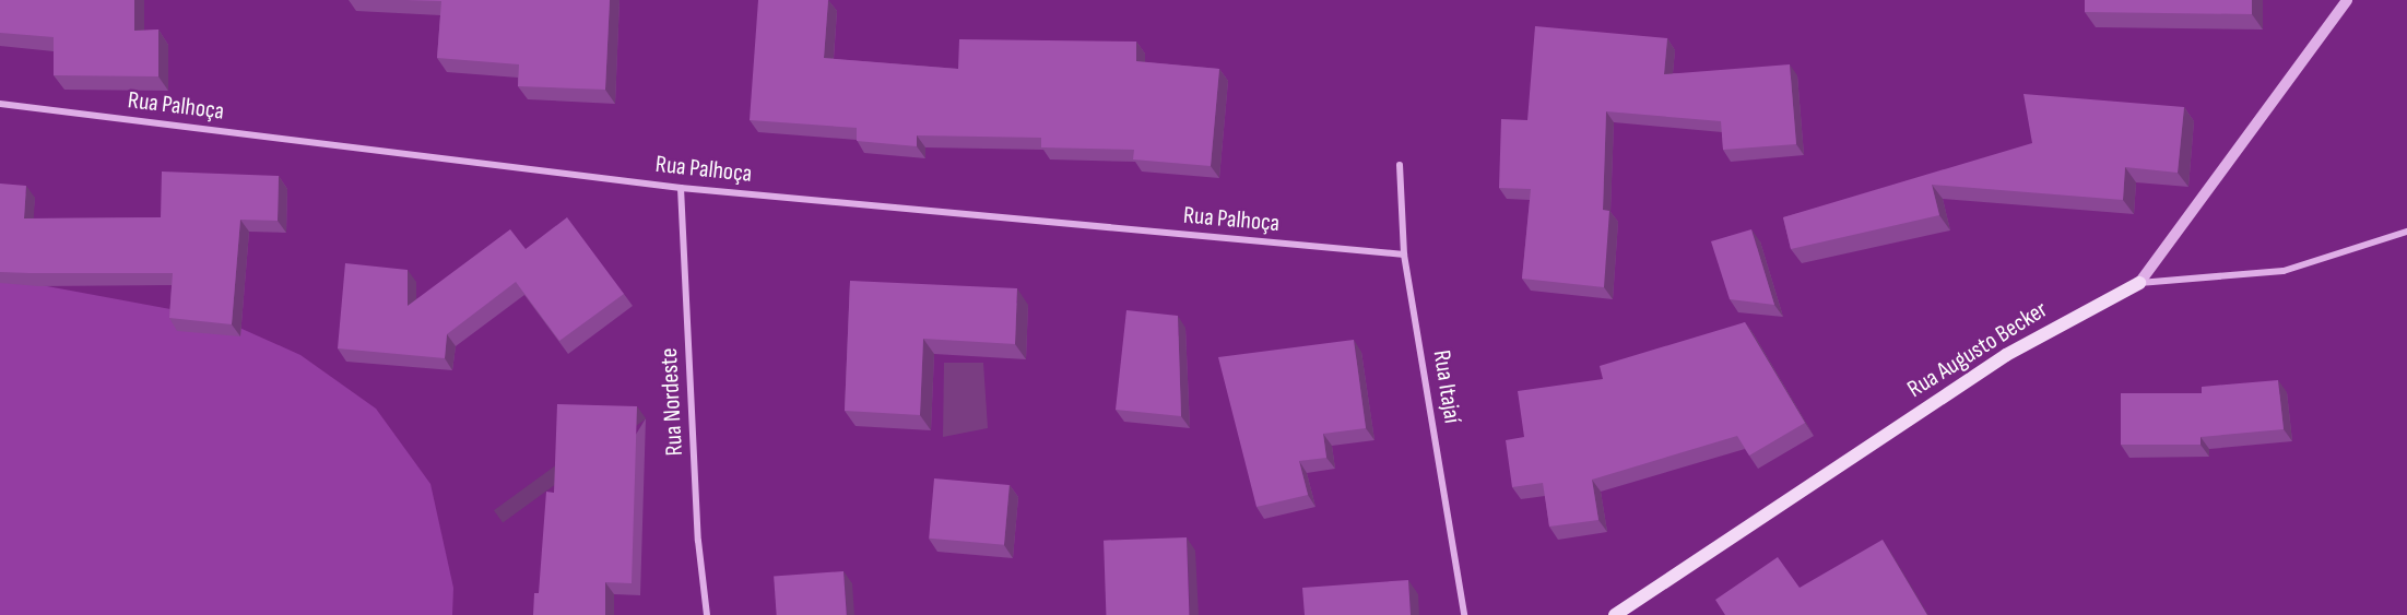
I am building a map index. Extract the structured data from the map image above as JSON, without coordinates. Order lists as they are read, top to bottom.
{
  "streets": {
    "main road": ["Rua Augusto Becker"],
    "street": ["Rua Palhoça", "Rua Itajaí", "Rua Nordeste"]
  },
  "crossings": [
    ["Rua Palhoça", "Rua Itajaí"],
    ["Rua Palhoça", "Rua Nordeste"]
  ]
}
